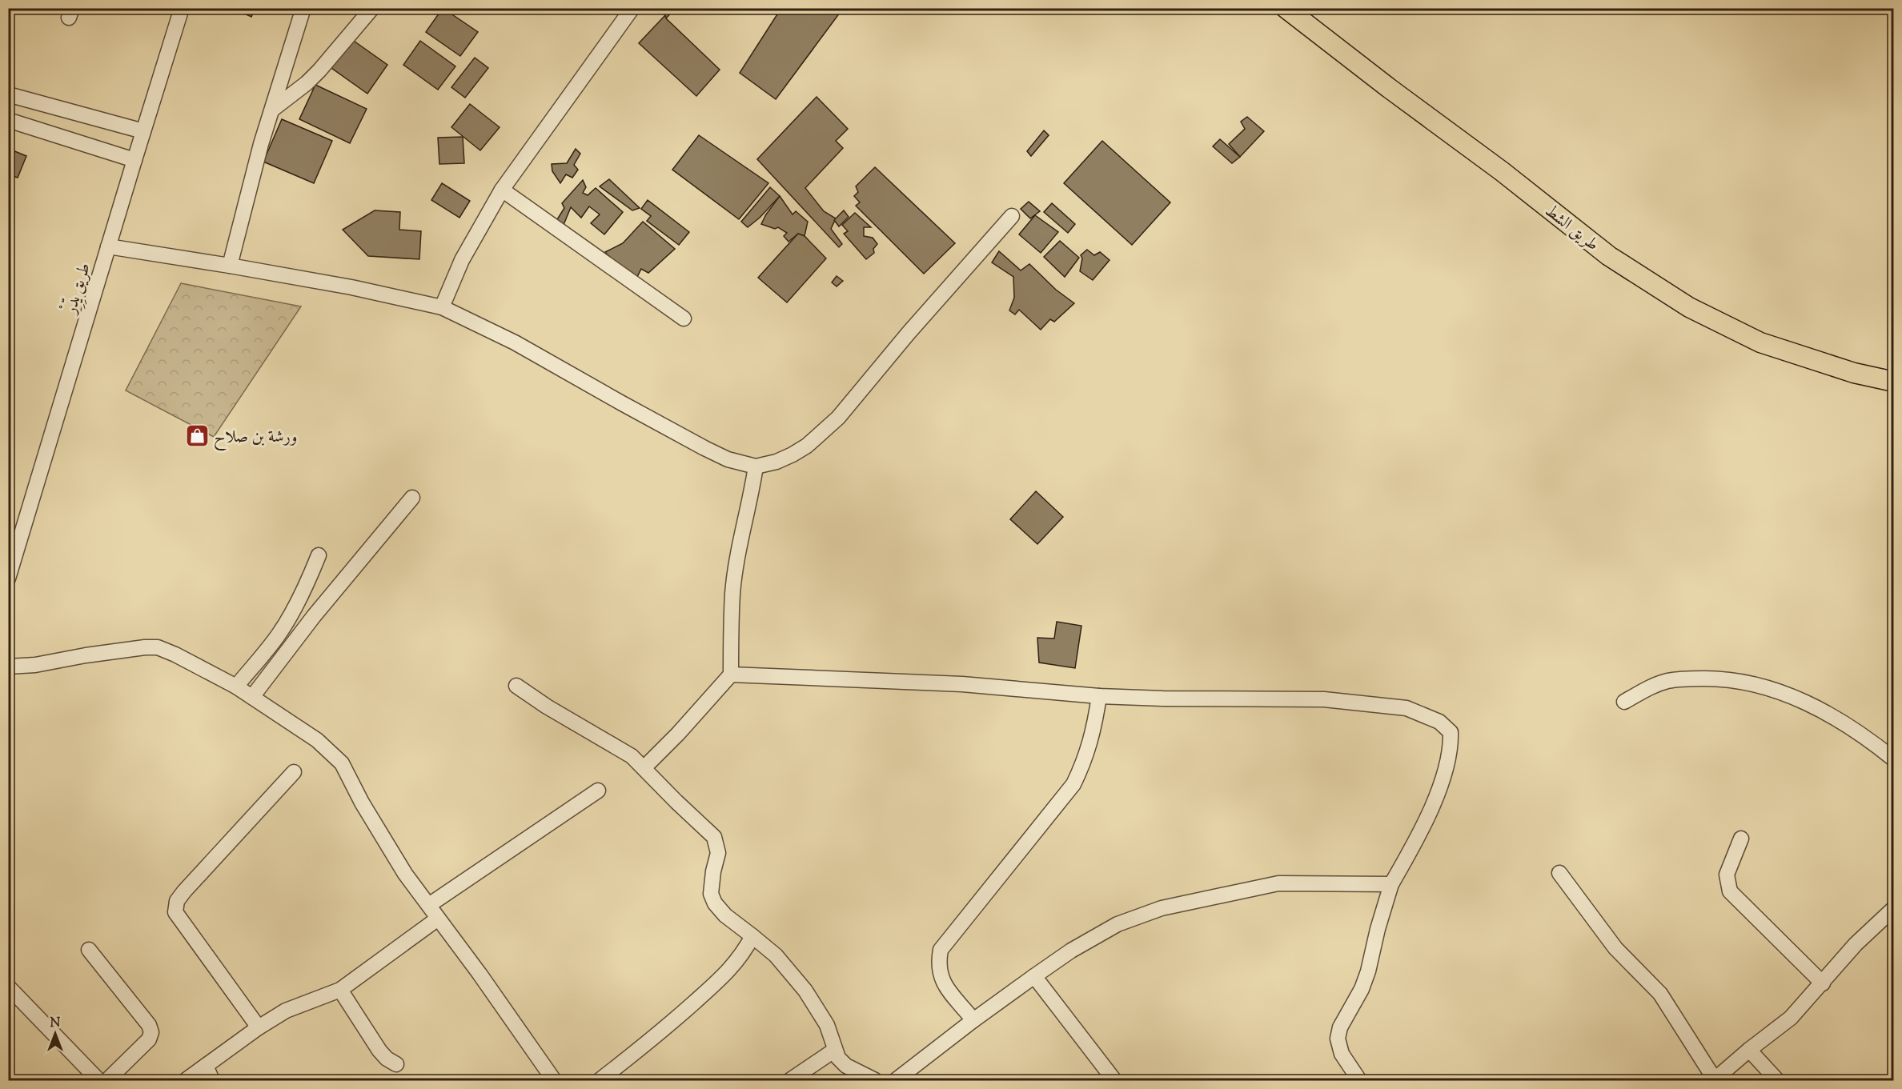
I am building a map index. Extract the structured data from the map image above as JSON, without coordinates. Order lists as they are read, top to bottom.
{
  "streets": {
    "main road": ["طريق الشط"],
    "street": ["طريق يِدِّرْ"]
  },
  "places": {
    "shop": ["ورشة بن صلاح"]
  },
  "north": "top"
}
